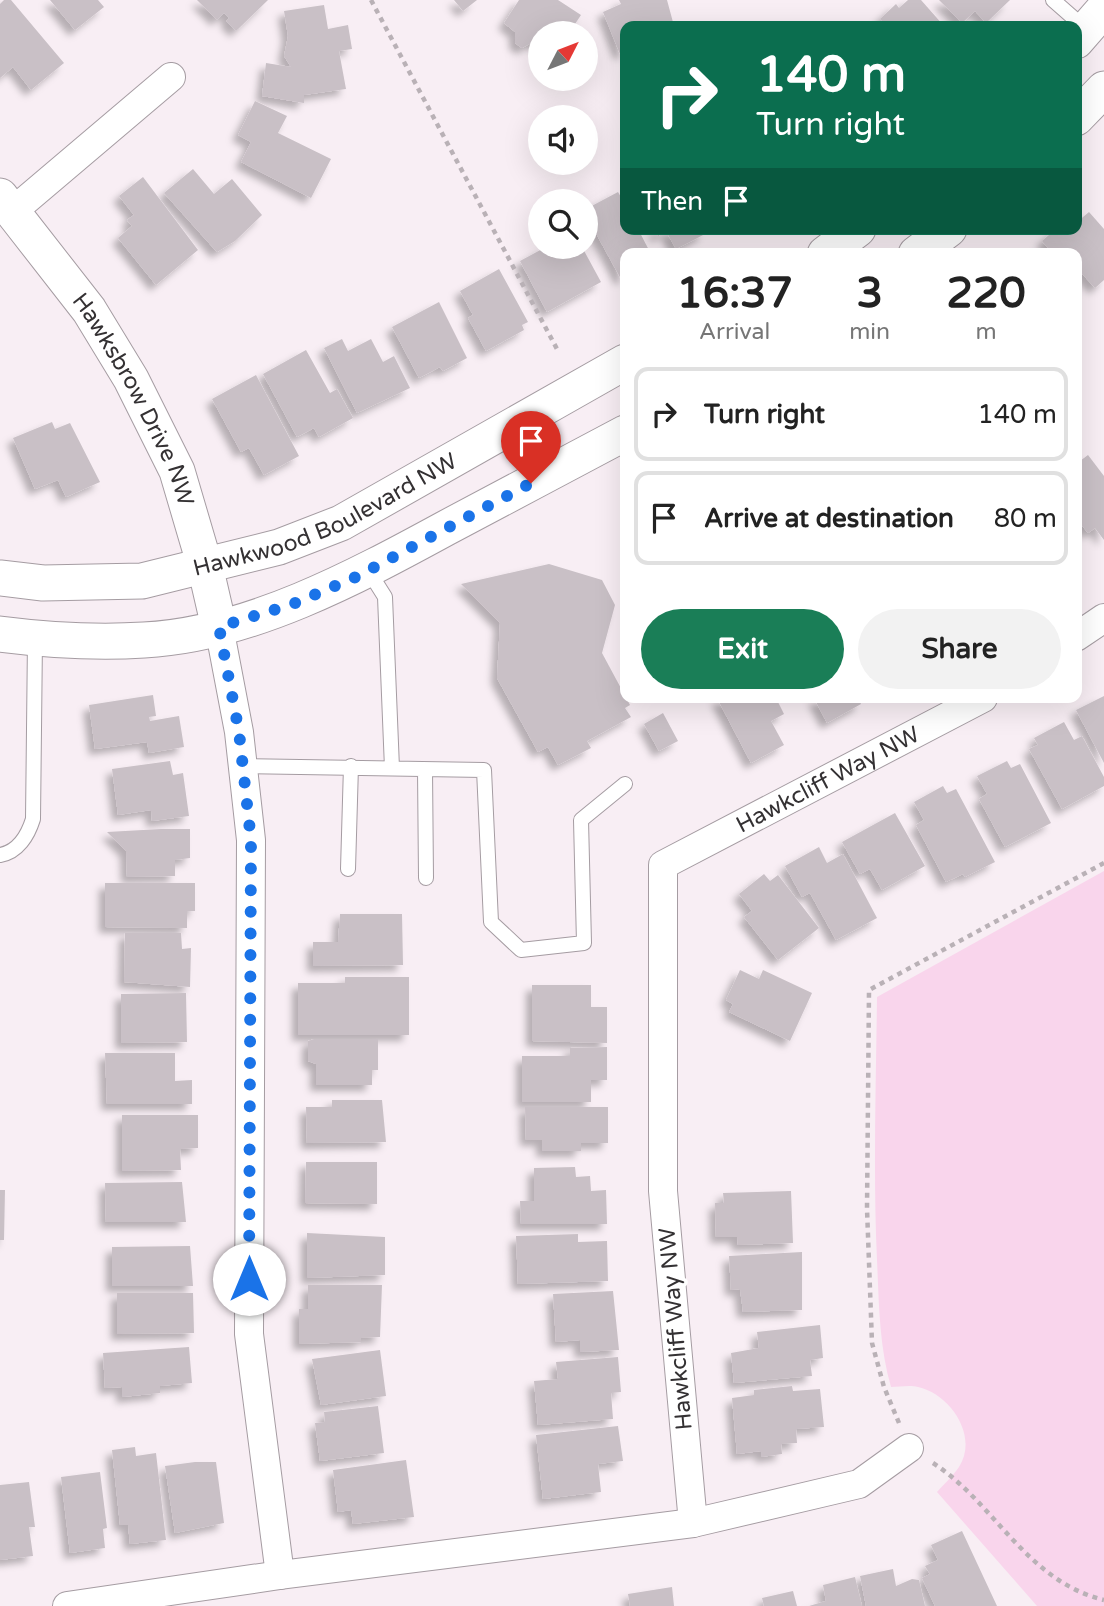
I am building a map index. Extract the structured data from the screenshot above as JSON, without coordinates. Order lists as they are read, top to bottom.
{
  "streets": {
    "street": ["Hawksbrow Drive NW", "Hawkwood Boulevard NW", "Hawkcliff Way NW"]
  },
  "crossings": [
    ["Hawksbrow Drive NW", "Hawkwood Boulevard NW"]
  ],
  "north": "top right",
  "page": {
    "turn": ["140 m", "Turn right"],
    "then": "Then",
    "eta": [
      "16:37",
      "Arrival",
      "3",
      "min",
      "220",
      "m"
    ],
    "list": [
      {
        "name": "Turn right",
        "value": "140 m"
      },
      {
        "name": "Arrive at destination",
        "value": "80 m"
      }
    ],
    "buttons": ["Exit", "Share"]
  }
}
